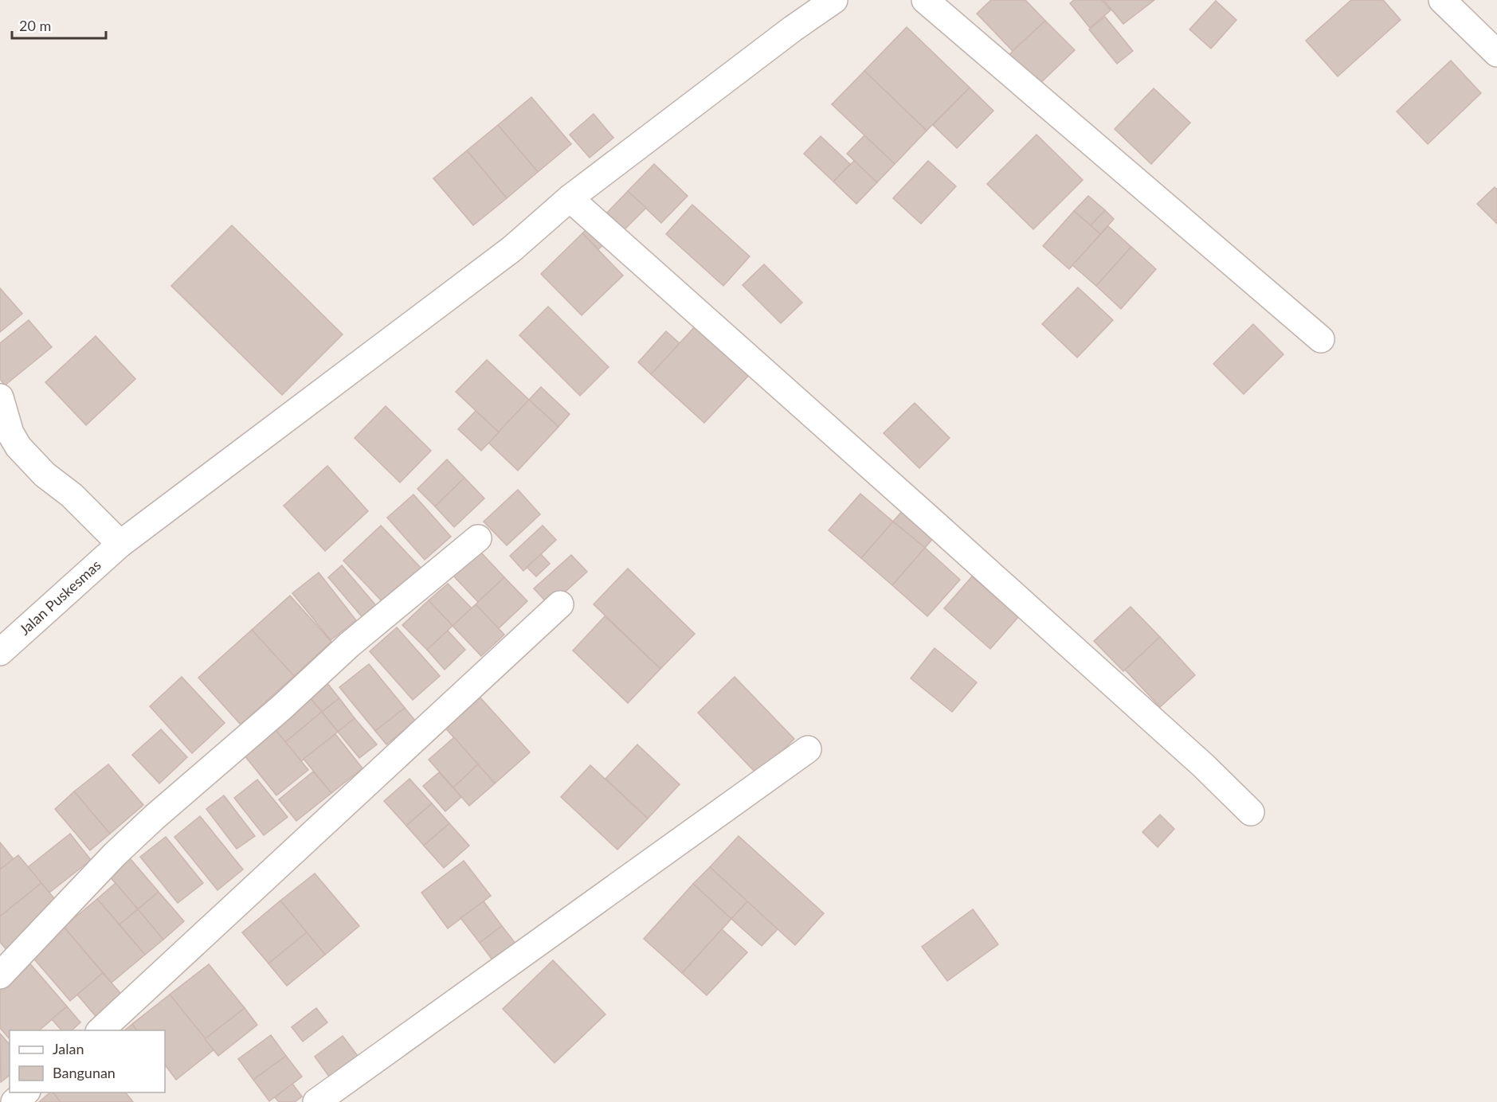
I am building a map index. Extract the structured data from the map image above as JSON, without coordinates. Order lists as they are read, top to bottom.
{
  "streets": {
    "street": ["Jalan Puskesmas"]
  },
  "legend": ["Jalan", "Bangunan"],
  "scale_bar": "20 m"
}
